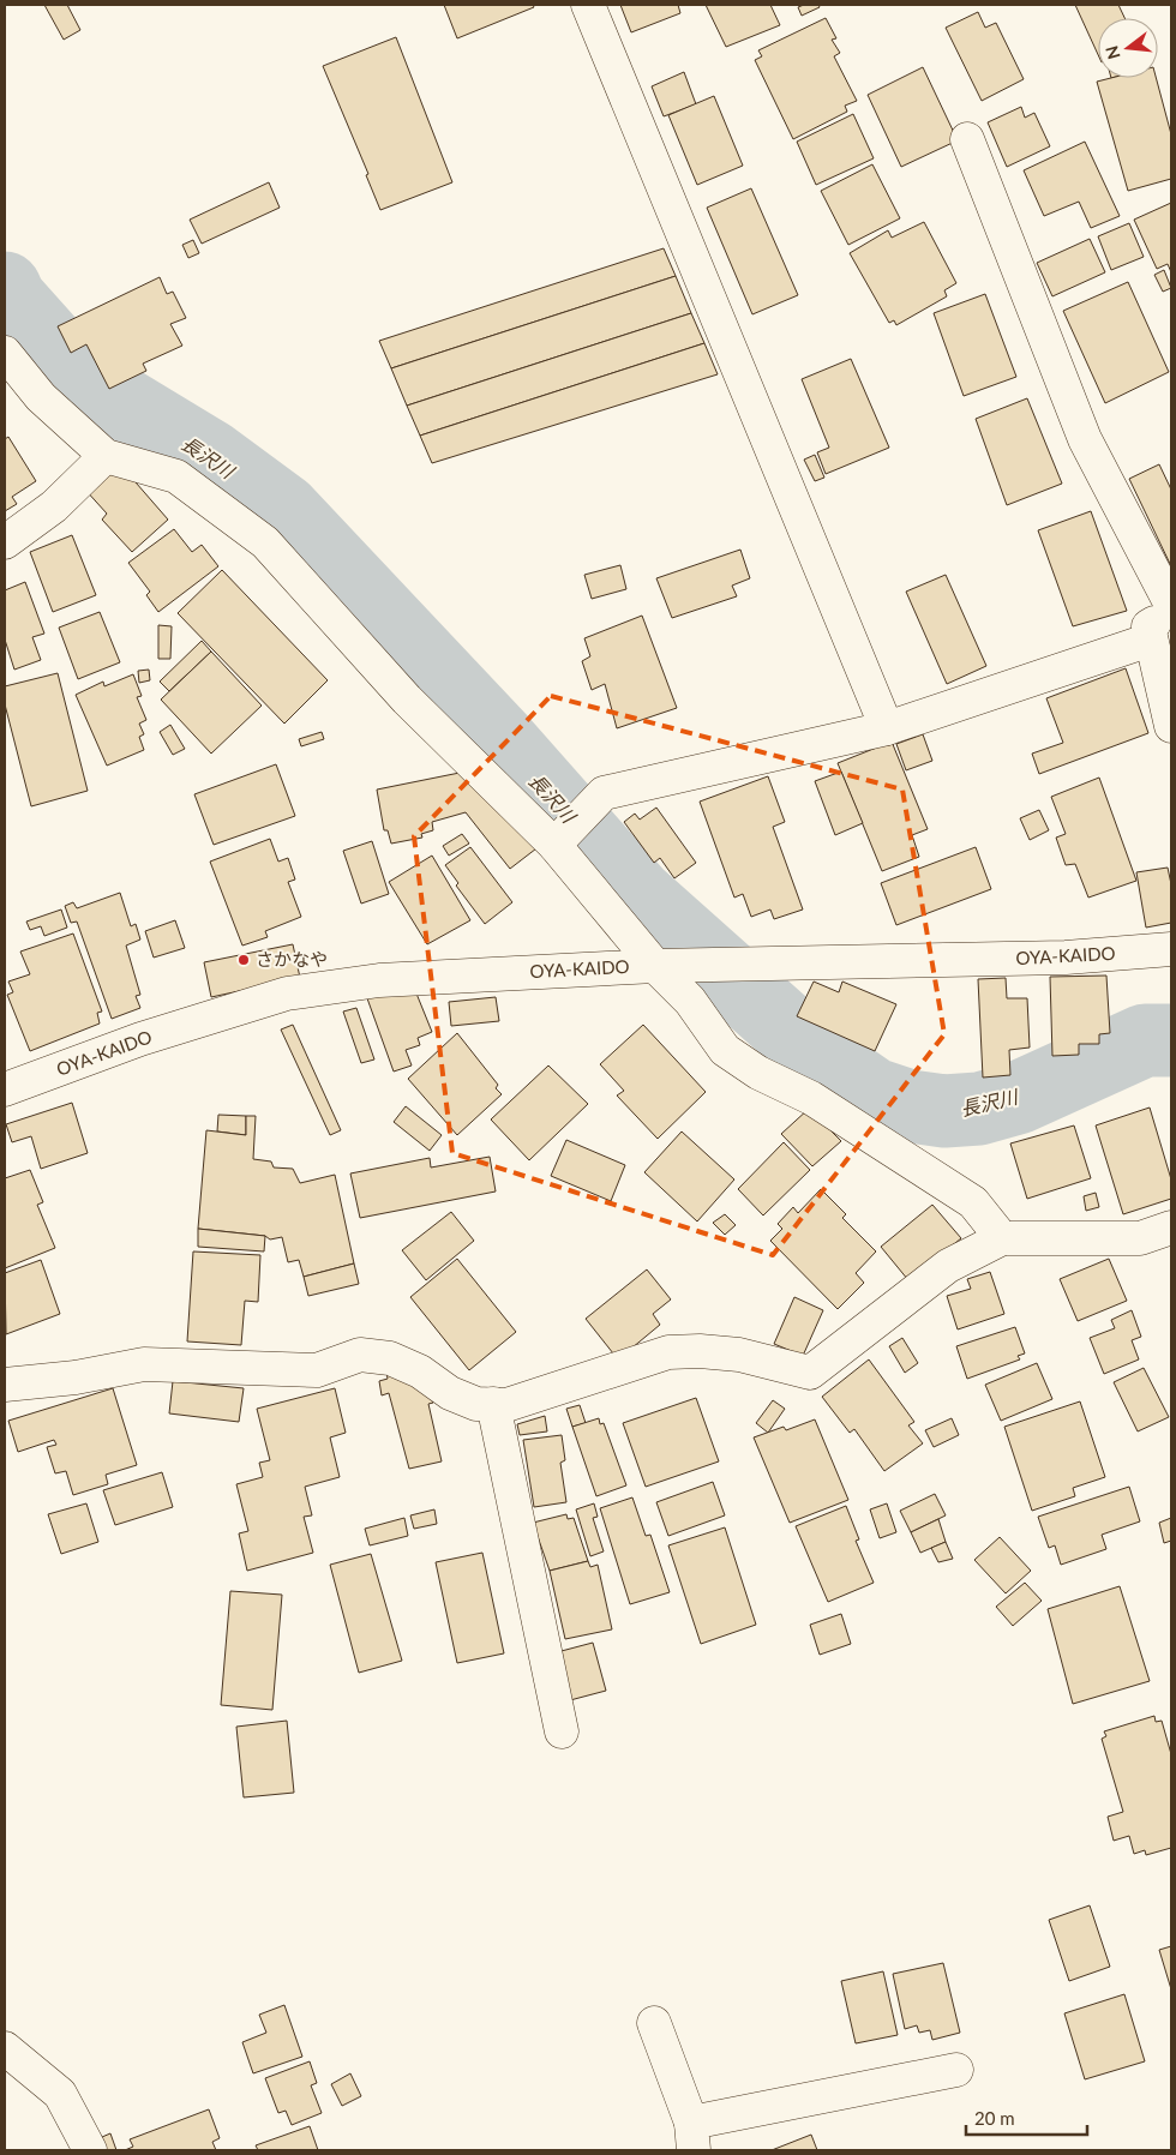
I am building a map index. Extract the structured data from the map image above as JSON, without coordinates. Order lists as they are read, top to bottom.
{
  "streets": {
    "street": ["OYA-KAIDO"]
  },
  "water": ["長沢川"],
  "places": ["さかなや"],
  "scale_bar": "20 m",
  "north": "left"
}
